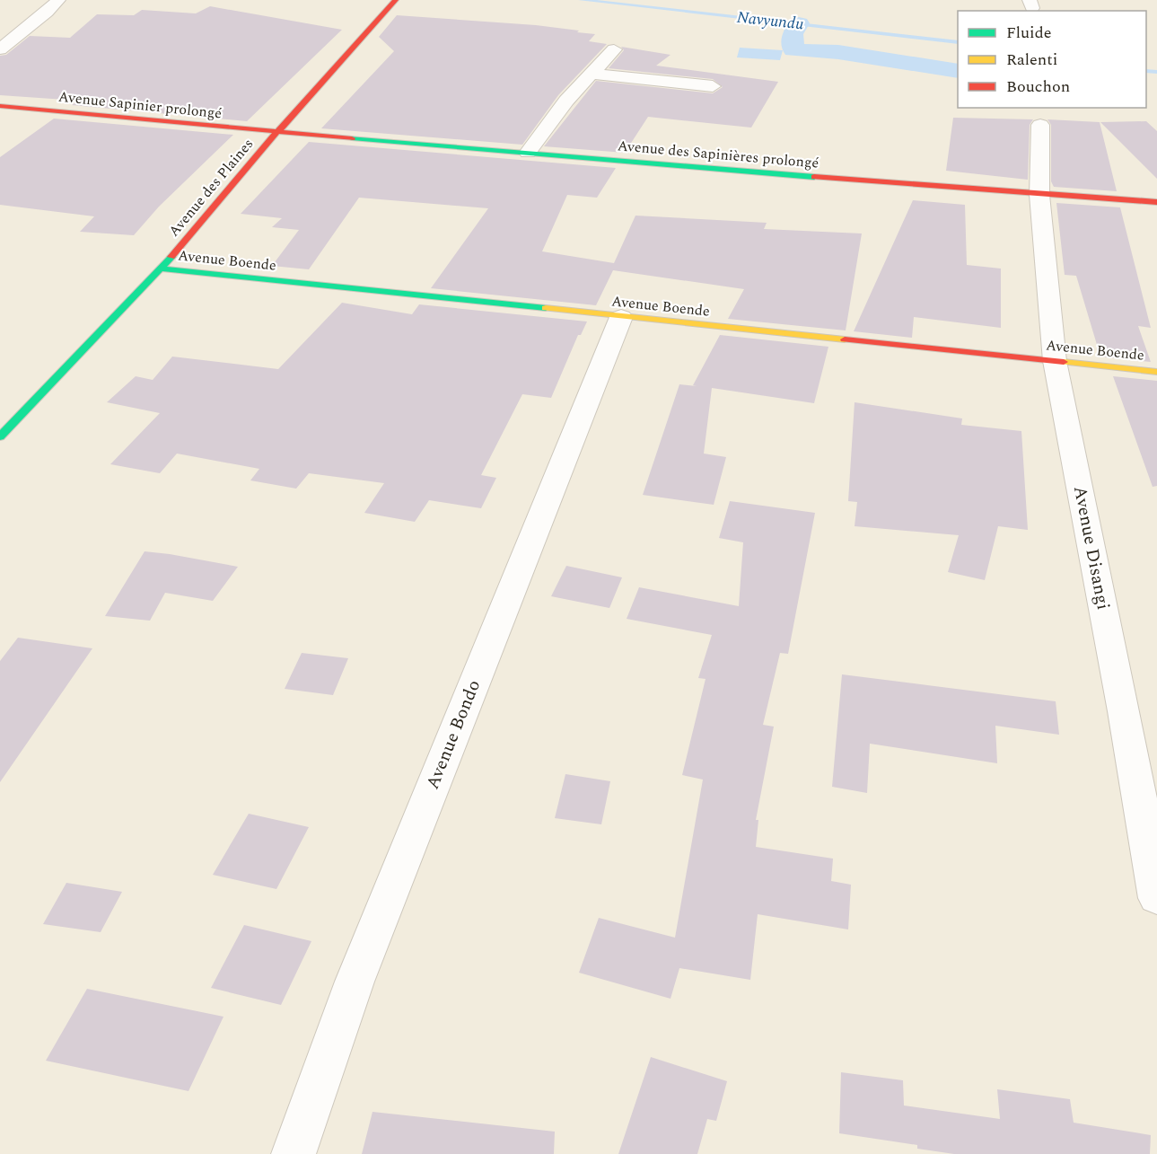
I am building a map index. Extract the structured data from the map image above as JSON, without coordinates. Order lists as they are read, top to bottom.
{
  "streets": {
    "street": [
      "Avenue Sapinier prolongé",
      "Avenue des Sapinières prolongé",
      "Avenue des Plaines",
      "Avenue Boende",
      "Avenue Disangi",
      "Avenue Bondo"
    ]
  },
  "crossings": [
    ["Avenue Sapinier prolongé", "Avenue des Sapinières prolongé"],
    ["Avenue Sapinier prolongé", "Avenue des Plaines"],
    ["Avenue des Sapinières prolongé", "Avenue des Plaines"],
    ["Avenue des Sapinières prolongé", "Avenue Disangi"],
    ["Avenue des Plaines", "Avenue Boende"],
    ["Avenue Boende", "Avenue Disangi"],
    ["Avenue Boende", "Avenue Bondo"]
  ],
  "water": ["Navyundu"],
  "legend": ["Fluide", "Ralenti", "Bouchon"]
}
